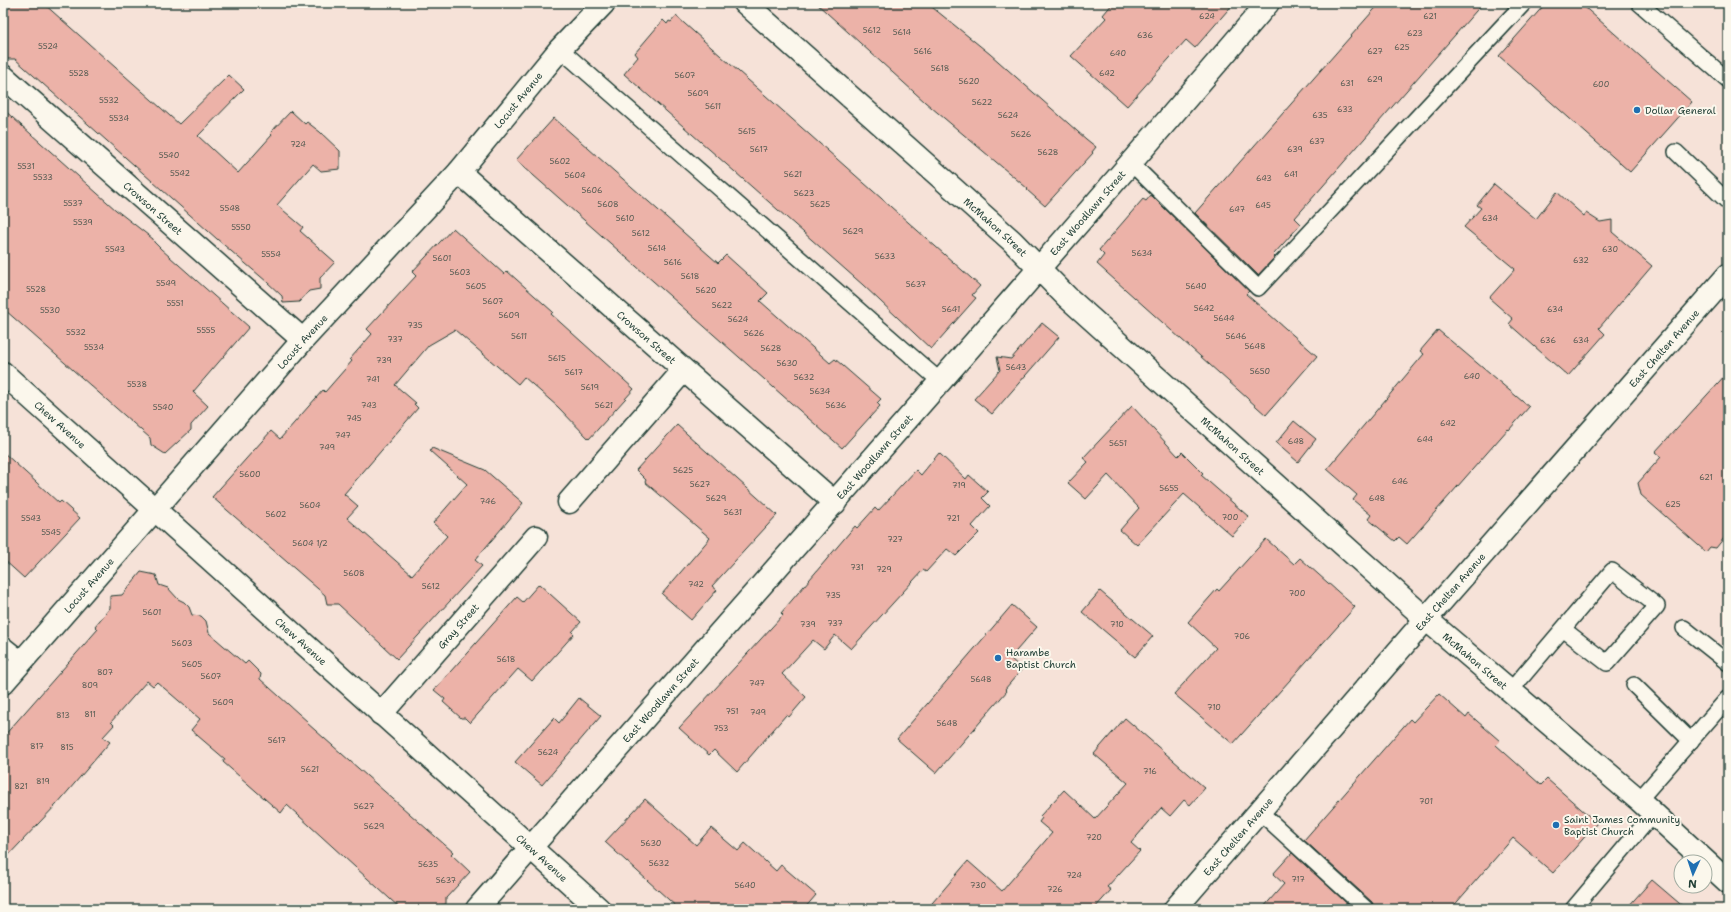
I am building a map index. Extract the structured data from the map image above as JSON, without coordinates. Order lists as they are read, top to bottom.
{
  "streets": {
    "street": [
      "Locust Avenue",
      "Crowson Street",
      "East Woodlawn Street",
      "McMahon Street",
      "East Chelten Avenue",
      "Chew Avenue",
      "Gray Street"
    ]
  },
  "crossings": [
    ["Locust Avenue", "Crowson Street"],
    ["Locust Avenue", "Chew Avenue"],
    ["Crowson Street", "East Woodlawn Street"],
    ["East Woodlawn Street", "McMahon Street"],
    ["East Woodlawn Street", "Chew Avenue"],
    ["McMahon Street", "East Chelten Avenue"],
    ["Chew Avenue", "Gray Street"]
  ],
  "places": ["Dollar General", "Harambe Baptist Church", "Saint James Community Baptist Church"],
  "house_numbers": [
    "624",
    "621",
    "5612",
    "5614",
    "623",
    "636",
    "5524",
    "625",
    "5616",
    "627",
    "640",
    "5618",
    "5528",
    "642",
    "5607",
    "629",
    "5620",
    "631",
    "600",
    "5609",
    "5532",
    "5622",
    "5611",
    "633",
    "5624",
    "635",
    "5534",
    "5615",
    "5626",
    "637",
    "724",
    "5617",
    "639",
    "5628",
    "5540",
    "5602",
    "5531",
    "5542",
    "5621",
    "641",
    "5604",
    "5533",
    "643",
    "5606",
    "5623",
    "5537",
    "5608",
    "5625",
    "645",
    "5548",
    "647",
    "5610",
    "634",
    "5539",
    "5550",
    "5629",
    "5612",
    "5614",
    "5543",
    "630",
    "5634",
    "5554",
    "5633",
    "5601",
    "632",
    "5616",
    "5603",
    "5618",
    "5549",
    "5637",
    "5605",
    "5640",
    "5528",
    "5620",
    "5607",
    "5551",
    "5622",
    "5642",
    "5641",
    "634",
    "5530",
    "5609",
    "5644",
    "5624",
    "735",
    "5555",
    "5532",
    "5626",
    "5611",
    "5646",
    "737",
    "636",
    "634",
    "5648",
    "5534",
    "5628",
    "5615",
    "739",
    "5630",
    "5643",
    "5650",
    "5617",
    "640",
    "5632",
    "741",
    "5538",
    "5619",
    "5634",
    "743",
    "5621",
    "5636",
    "5540",
    "745",
    "642",
    "747",
    "644",
    "648",
    "5651",
    "749",
    "5625",
    "5600",
    "621",
    "646",
    "5627",
    "719",
    "5655",
    "5629",
    "648",
    "746",
    "625",
    "5604",
    "5631",
    "5602",
    "700",
    "5543",
    "721",
    "5545",
    "727",
    "5604 1/2",
    "731",
    "729",
    "5608",
    "742",
    "5612",
    "700",
    "735",
    "5601",
    "737",
    "739",
    "710",
    "706",
    "5603",
    "5618",
    "5605",
    "807",
    "5607",
    "5648",
    "747",
    "809",
    "5609",
    "710",
    "751",
    "749",
    "811",
    "813",
    "5648",
    "753",
    "5617",
    "817",
    "815",
    "5624",
    "5621",
    "716",
    "819",
    "821",
    "701",
    "5627",
    "5629",
    "720",
    "5630",
    "5632",
    "5635",
    "724",
    "717",
    "5637",
    "5640",
    "730",
    "726"
  ],
  "north": "bottom"
}
